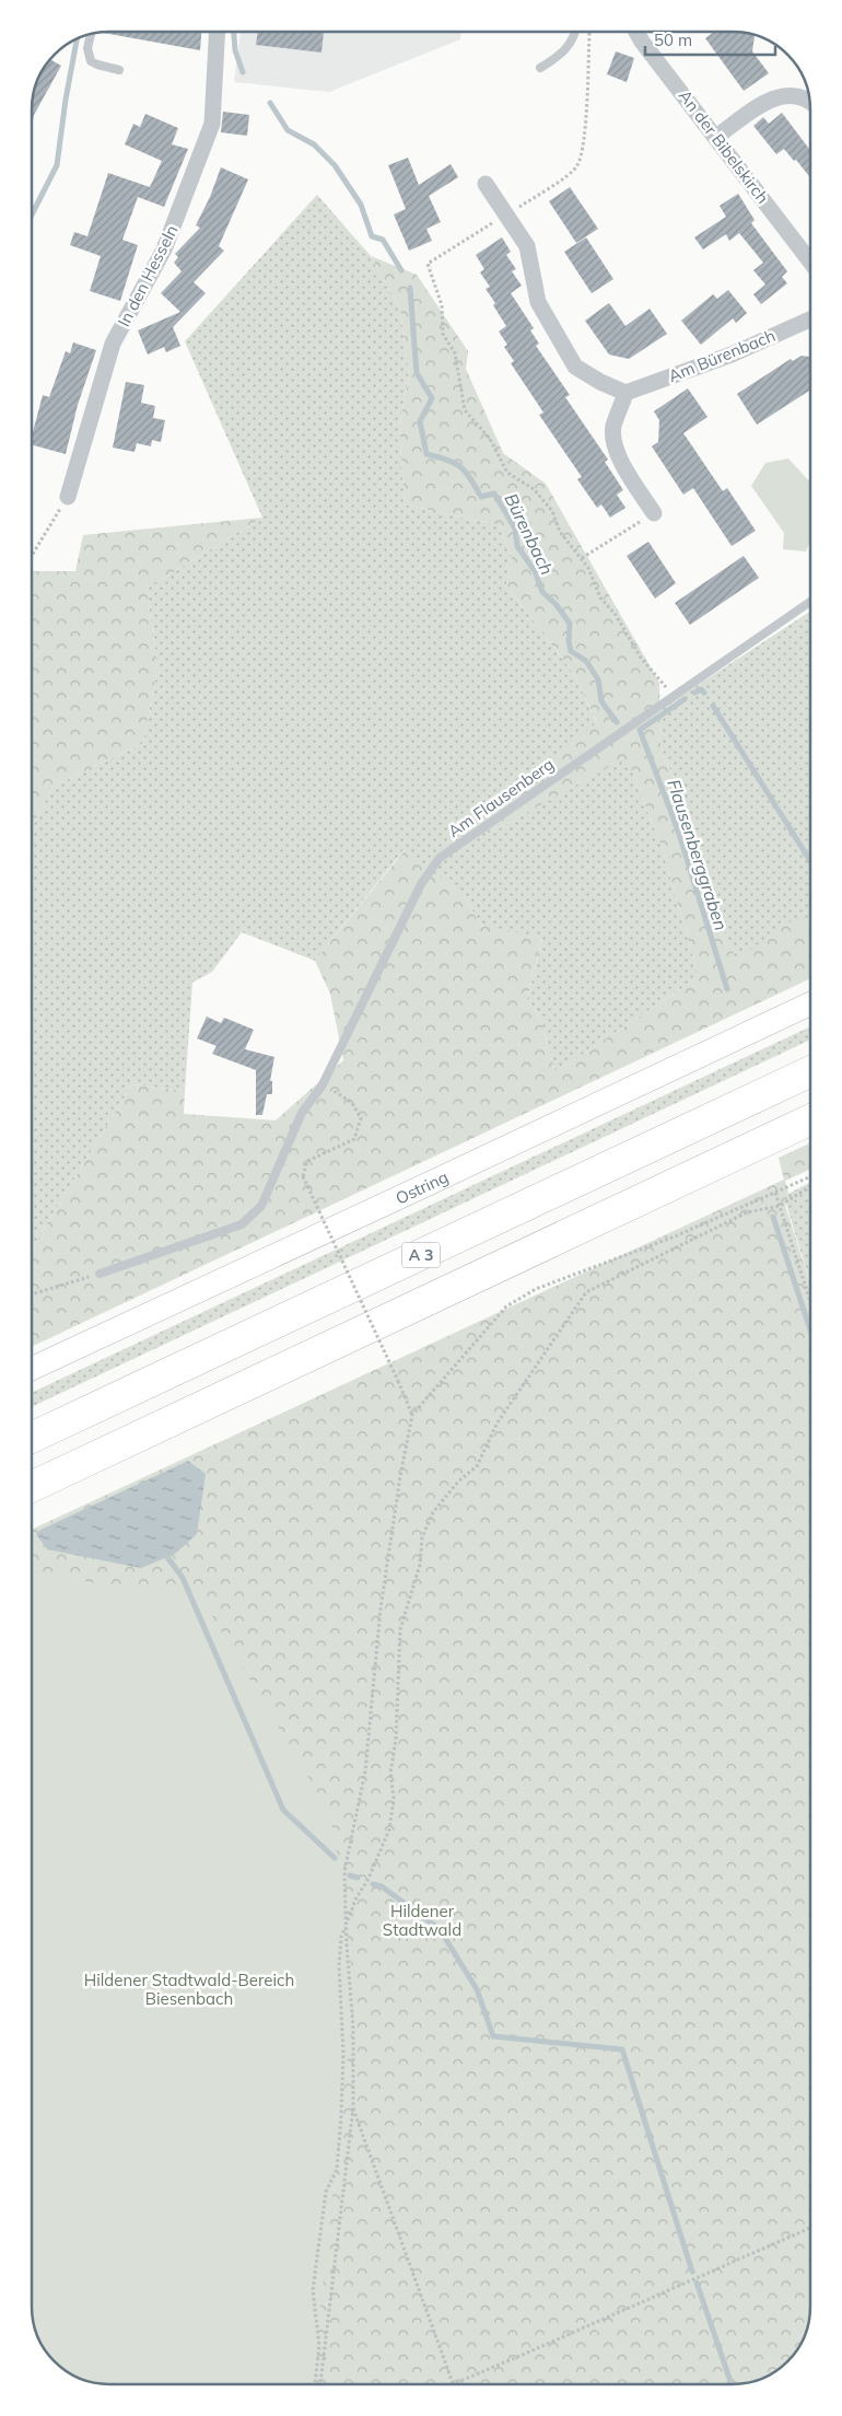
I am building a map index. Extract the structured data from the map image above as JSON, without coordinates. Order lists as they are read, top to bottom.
{
  "streets": {
    "highway": ["A 3"],
    "main road": ["Ostring"],
    "street": ["An der Bibelskirch", "In den Hesseln", "Am Bürenbach"],
    "lane": ["Am Flausenberg"]
  },
  "water": ["Bürenbach", "Flausenberggraben"],
  "parks": ["Hildener Stadtwald", "Hildener Stadtwald-Bereich Biesenbach"],
  "scale_bar": "50 m"
}
